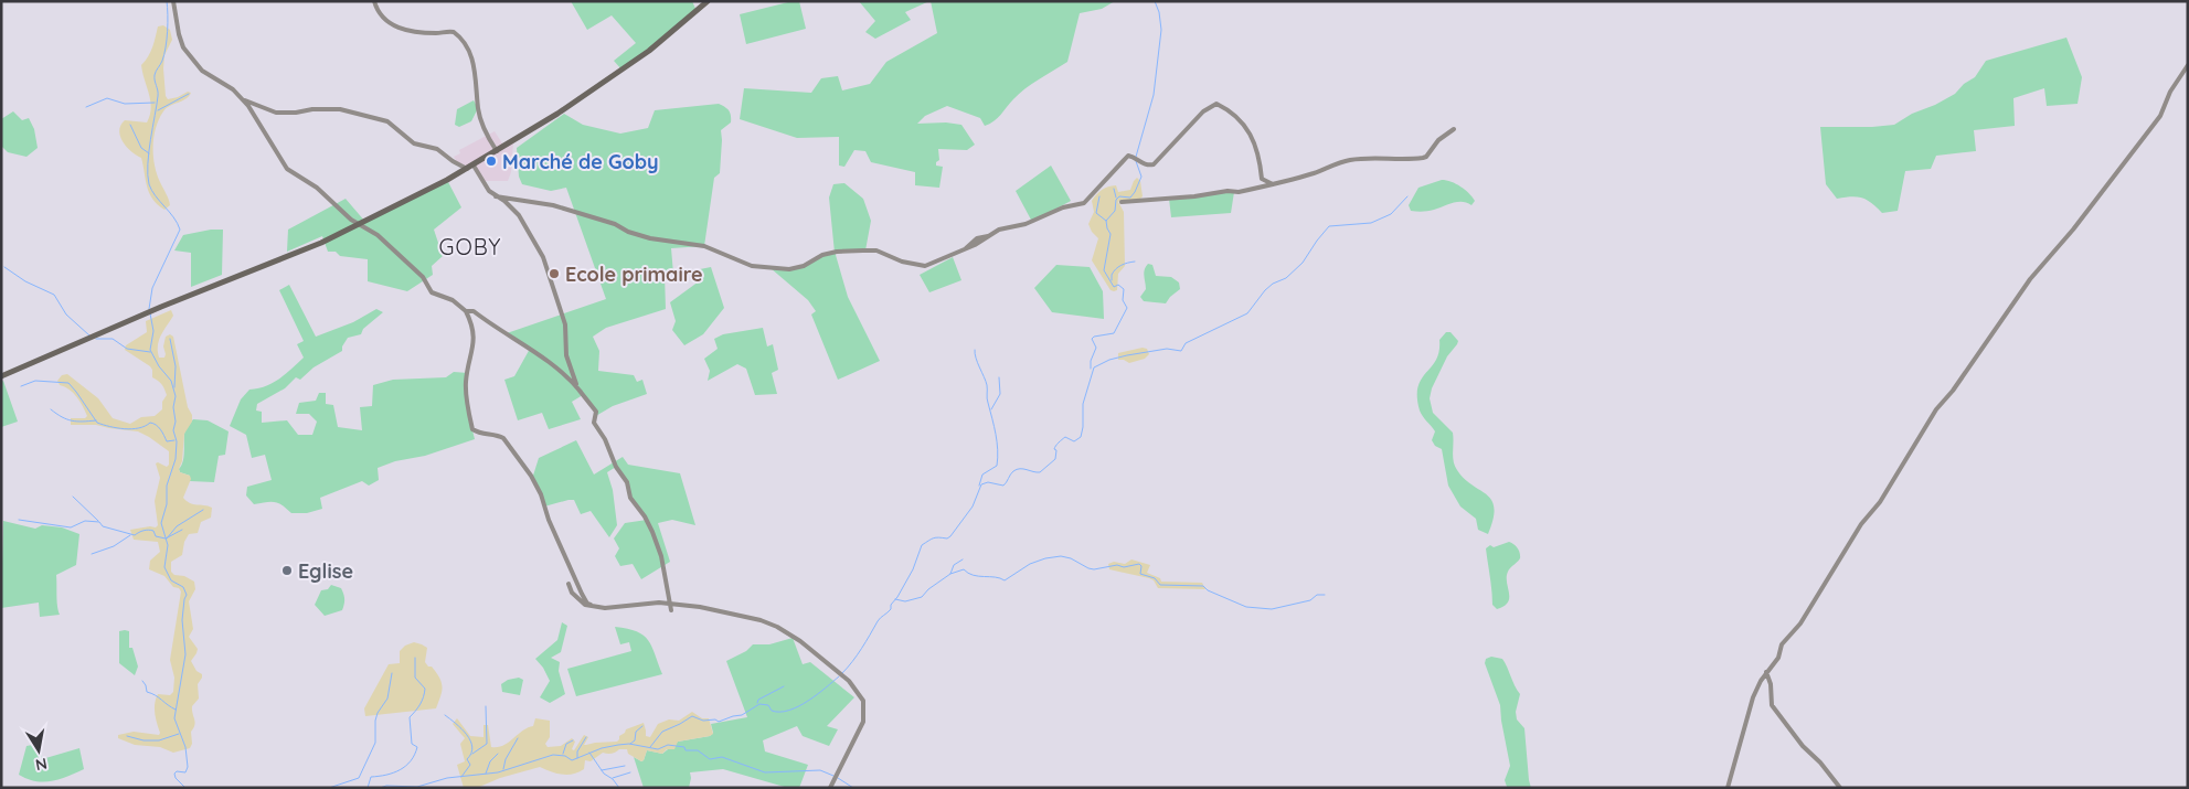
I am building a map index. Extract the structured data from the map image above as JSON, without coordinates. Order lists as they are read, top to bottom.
{
  "districts": ["GOBY"],
  "places": ["Marché de Goby", "Ecole primaire", "Eglise"],
  "north": "bottom"
}
